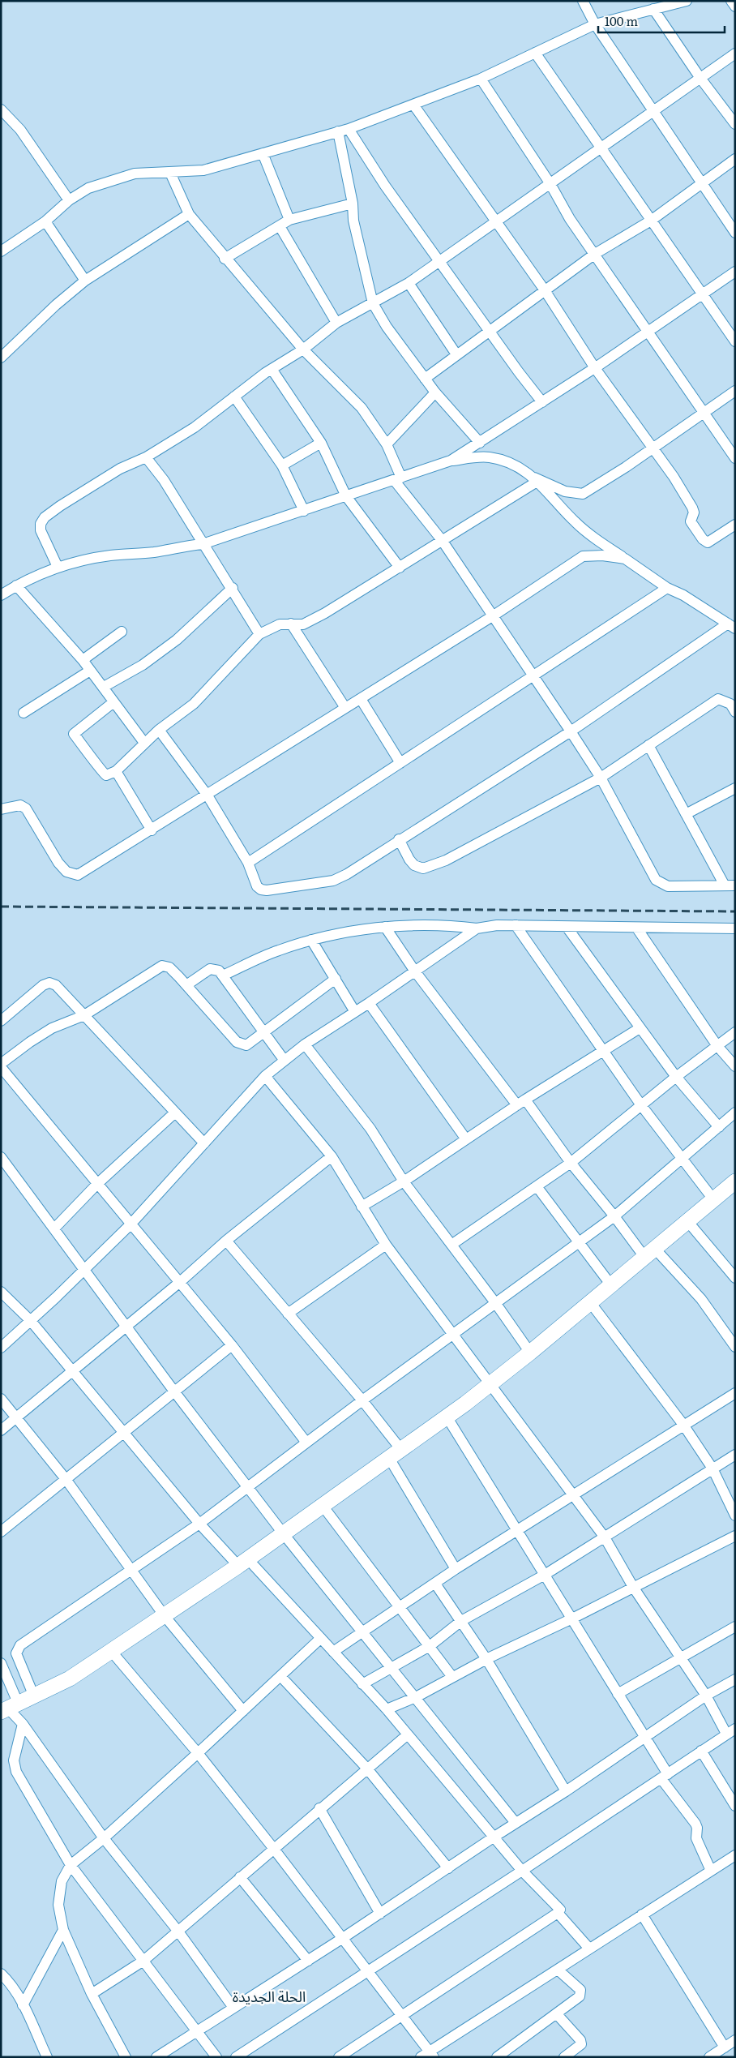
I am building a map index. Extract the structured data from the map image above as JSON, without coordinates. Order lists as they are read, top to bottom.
{
  "districts": ["الحلة الجديدة"],
  "scale_bar": "100 m"
}
